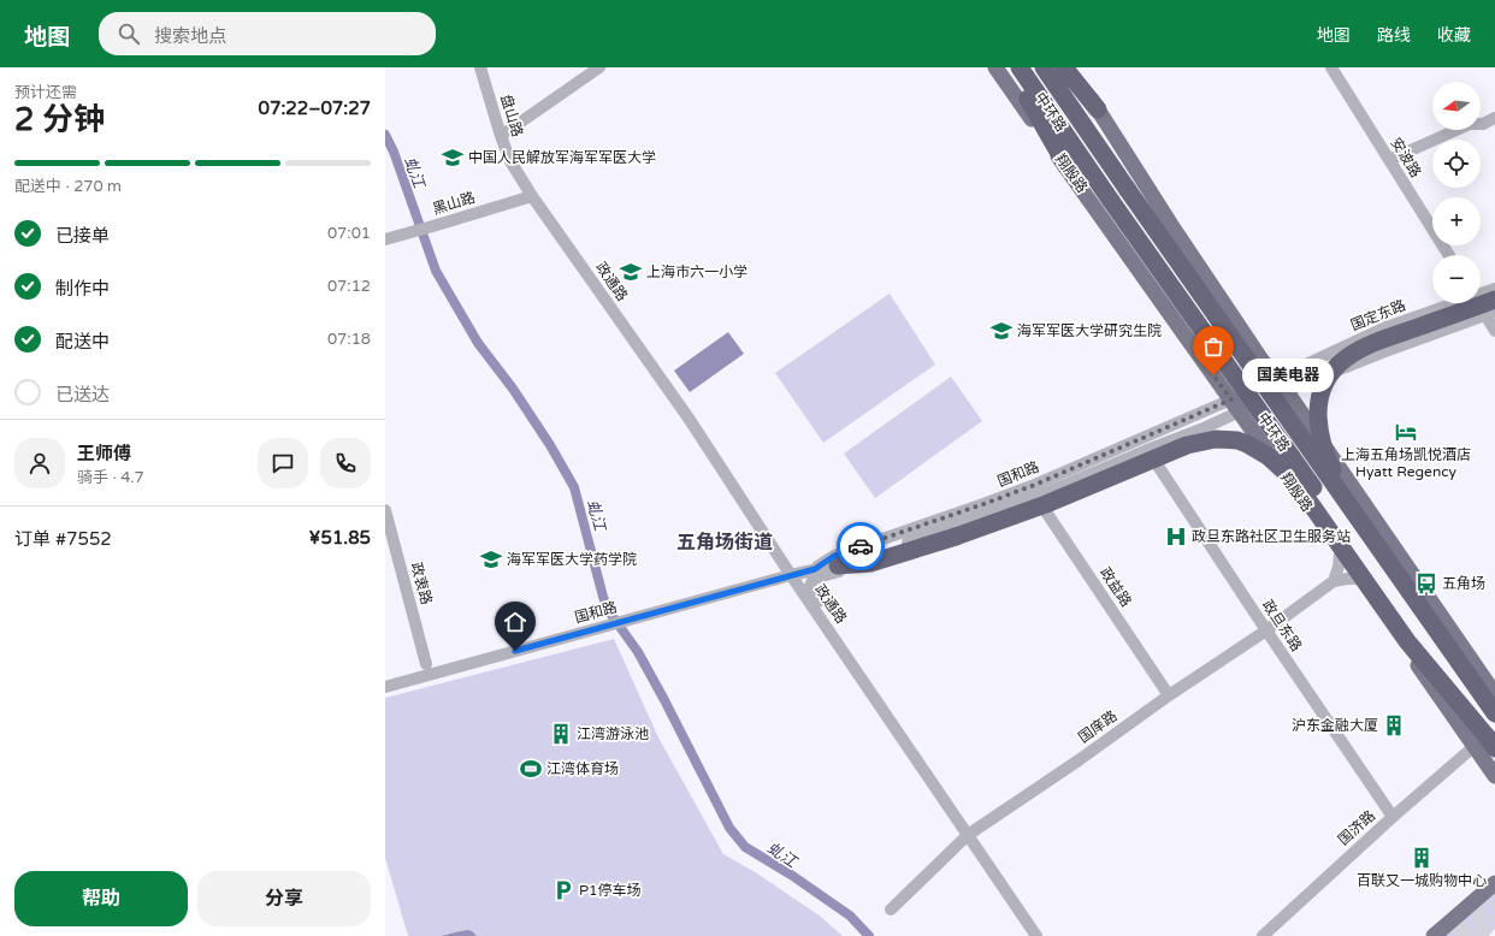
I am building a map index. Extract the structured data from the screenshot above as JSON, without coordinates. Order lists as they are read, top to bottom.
{
  "streets": {
    "highway": ["中环路"],
    "main road": ["翔殷路"],
    "street": [
      "盘山路",
      "安波路",
      "黑山路",
      "政通路",
      "国定东路",
      "国和路",
      "政衷路",
      "政益路",
      "政旦东路",
      "国庠路",
      "国济路"
    ]
  },
  "crossings": [
    ["中环路", "翔殷路"],
    ["中环路", "国济路"],
    ["盘山路", "黑山路"],
    ["盘山路", "政通路"],
    ["翔殷路", "国和路"],
    ["翔殷路", "国庠路"],
    ["翔殷路", "国济路"],
    ["黑山路", "政通路"],
    ["政通路", "国和路"],
    ["政通路", "国庠路"],
    ["国和路", "政益路"],
    ["国和路", "政旦东路"],
    ["政益路", "国庠路"],
    ["政旦东路", "国庠路"],
    ["政旦东路", "国济路"]
  ],
  "districts": ["五角场街道"],
  "water": ["虬江"],
  "places": {
    "school or university": [
      "中国人民解放军海军军医大学",
      "上海市六一小学",
      "海军军医大学研究生院",
      "海军军医大学药学院"
    ],
    "other": ["国美电器"],
    "hotel": ["上海五角场凯悦酒店 Hyatt Regency"],
    "hospital": ["政旦东路社区卫生服务站"],
    "bus stop": ["五角场"],
    "building": ["沪东金融大厦", "江湾游泳池", "百联又一城购物中心"],
    "sports": ["江湾体育场"],
    "parking": ["P1停车场"]
  },
  "north": "left",
  "page": {
    "header": "地图",
    "search": "搜索地点",
    "nav": ["地图", "路线", "收藏"],
    "heading": ["2 分钟", "预计还需", "07:22–07:27"],
    "panel": [
      "王师傅",
      "骑手 · 4.7",
      "订单 #7552",
      "¥51.85"
    ],
    "map_buttons": ["+", "−"],
    "bar": "配送中 · 270 m",
    "list": [
      ["已接单", "07:01"],
      ["制作中", "07:12"],
      ["配送中", "07:18"],
      "已送达"
    ],
    "bubble": "国美电器",
    "buttons": ["帮助", "分享"]
  }
}
